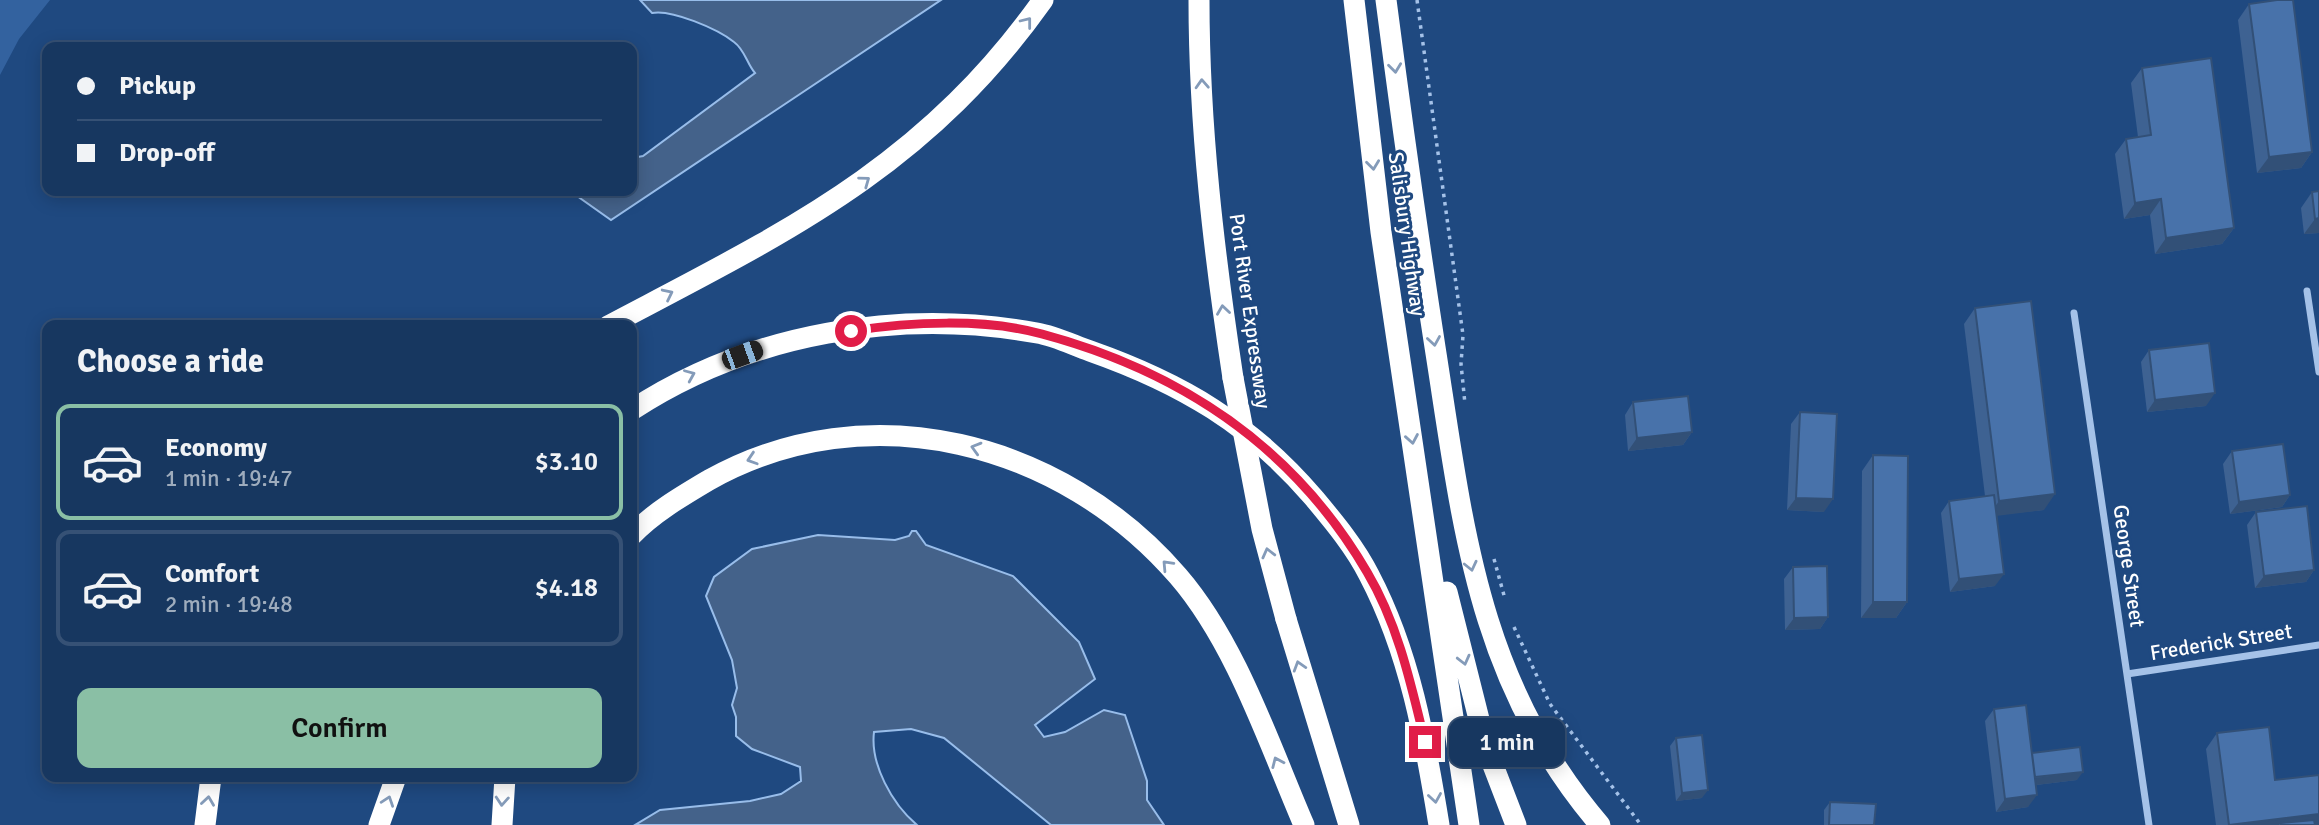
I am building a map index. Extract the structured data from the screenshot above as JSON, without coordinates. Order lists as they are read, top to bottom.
{
  "streets": {
    "highway": ["Salisbury Highway", "Port River Expressway"],
    "street": ["George Street", "Frederick Street"]
  },
  "crossings": [
    ["George Street", "Frederick Street"]
  ],
  "page": {
    "banner": ["Pickup", "Drop-off"],
    "heading": "Choose a ride",
    "list": [
      {
        "name": "Economy",
        "note": "1 min · 19:47",
        "value": "$3.10"
      },
      {
        "name": "Comfort",
        "note": "2 min · 19:48",
        "value": "$4.18"
      }
    ],
    "buttons": "Confirm",
    "bubble": "1 min"
  }
}
